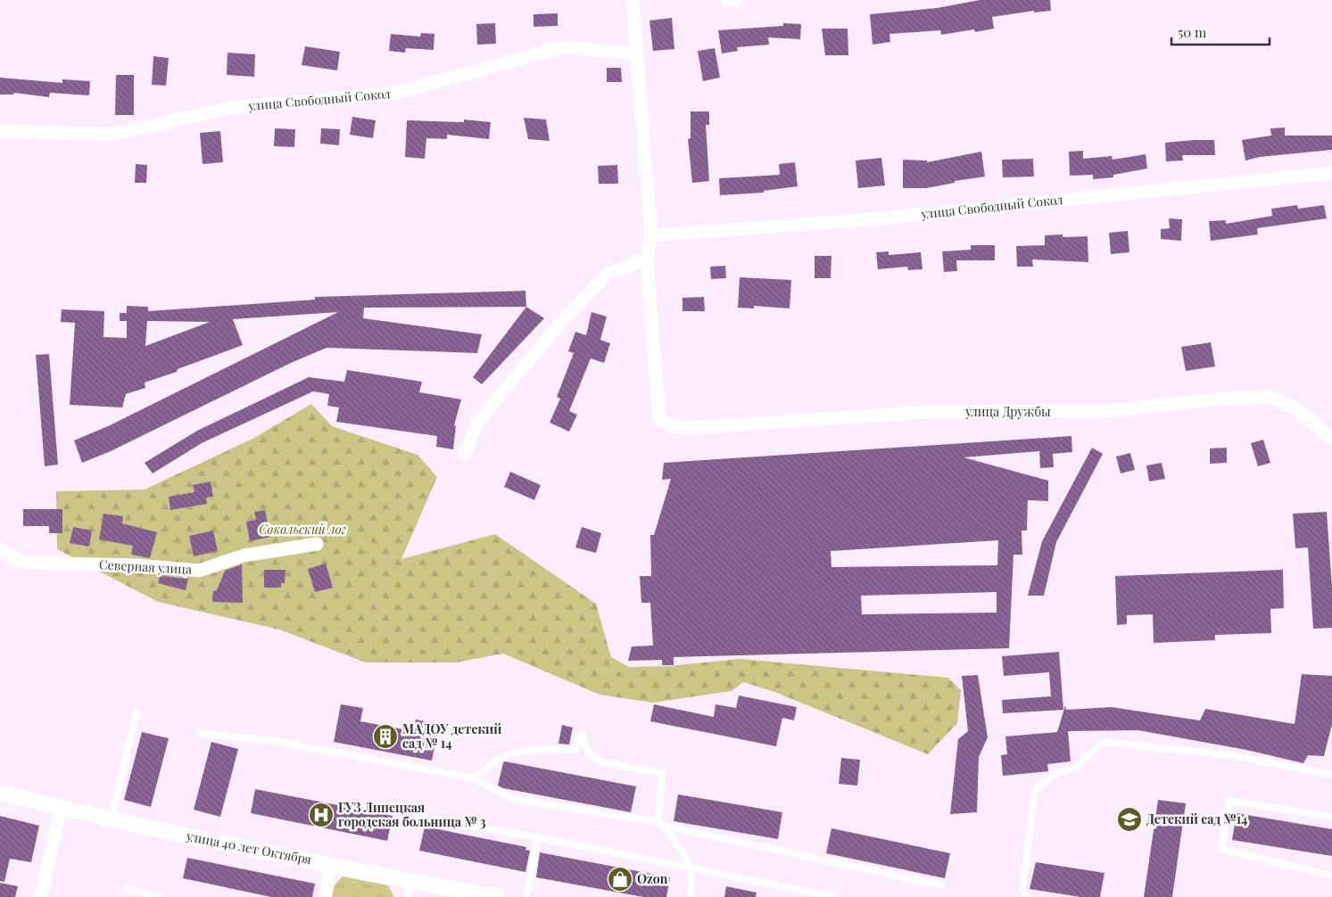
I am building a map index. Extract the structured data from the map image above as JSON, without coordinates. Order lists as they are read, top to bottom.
{
  "streets": {
    "street": [
      "улица Свободный Сокол",
      "улица Дружбы",
      "Северная улица",
      "улица 40 лет Октября"
    ]
  },
  "parks": ["Сокольский лог"],
  "places": {
    "building": ["МАДОУ детский сад № 14"],
    "hospital": ["ГУЗ Липецкая городская больница № 3"],
    "school or university": ["Детский сад №14"],
    "shop": ["Ozon"]
  },
  "scale_bar": "50 m"
}
